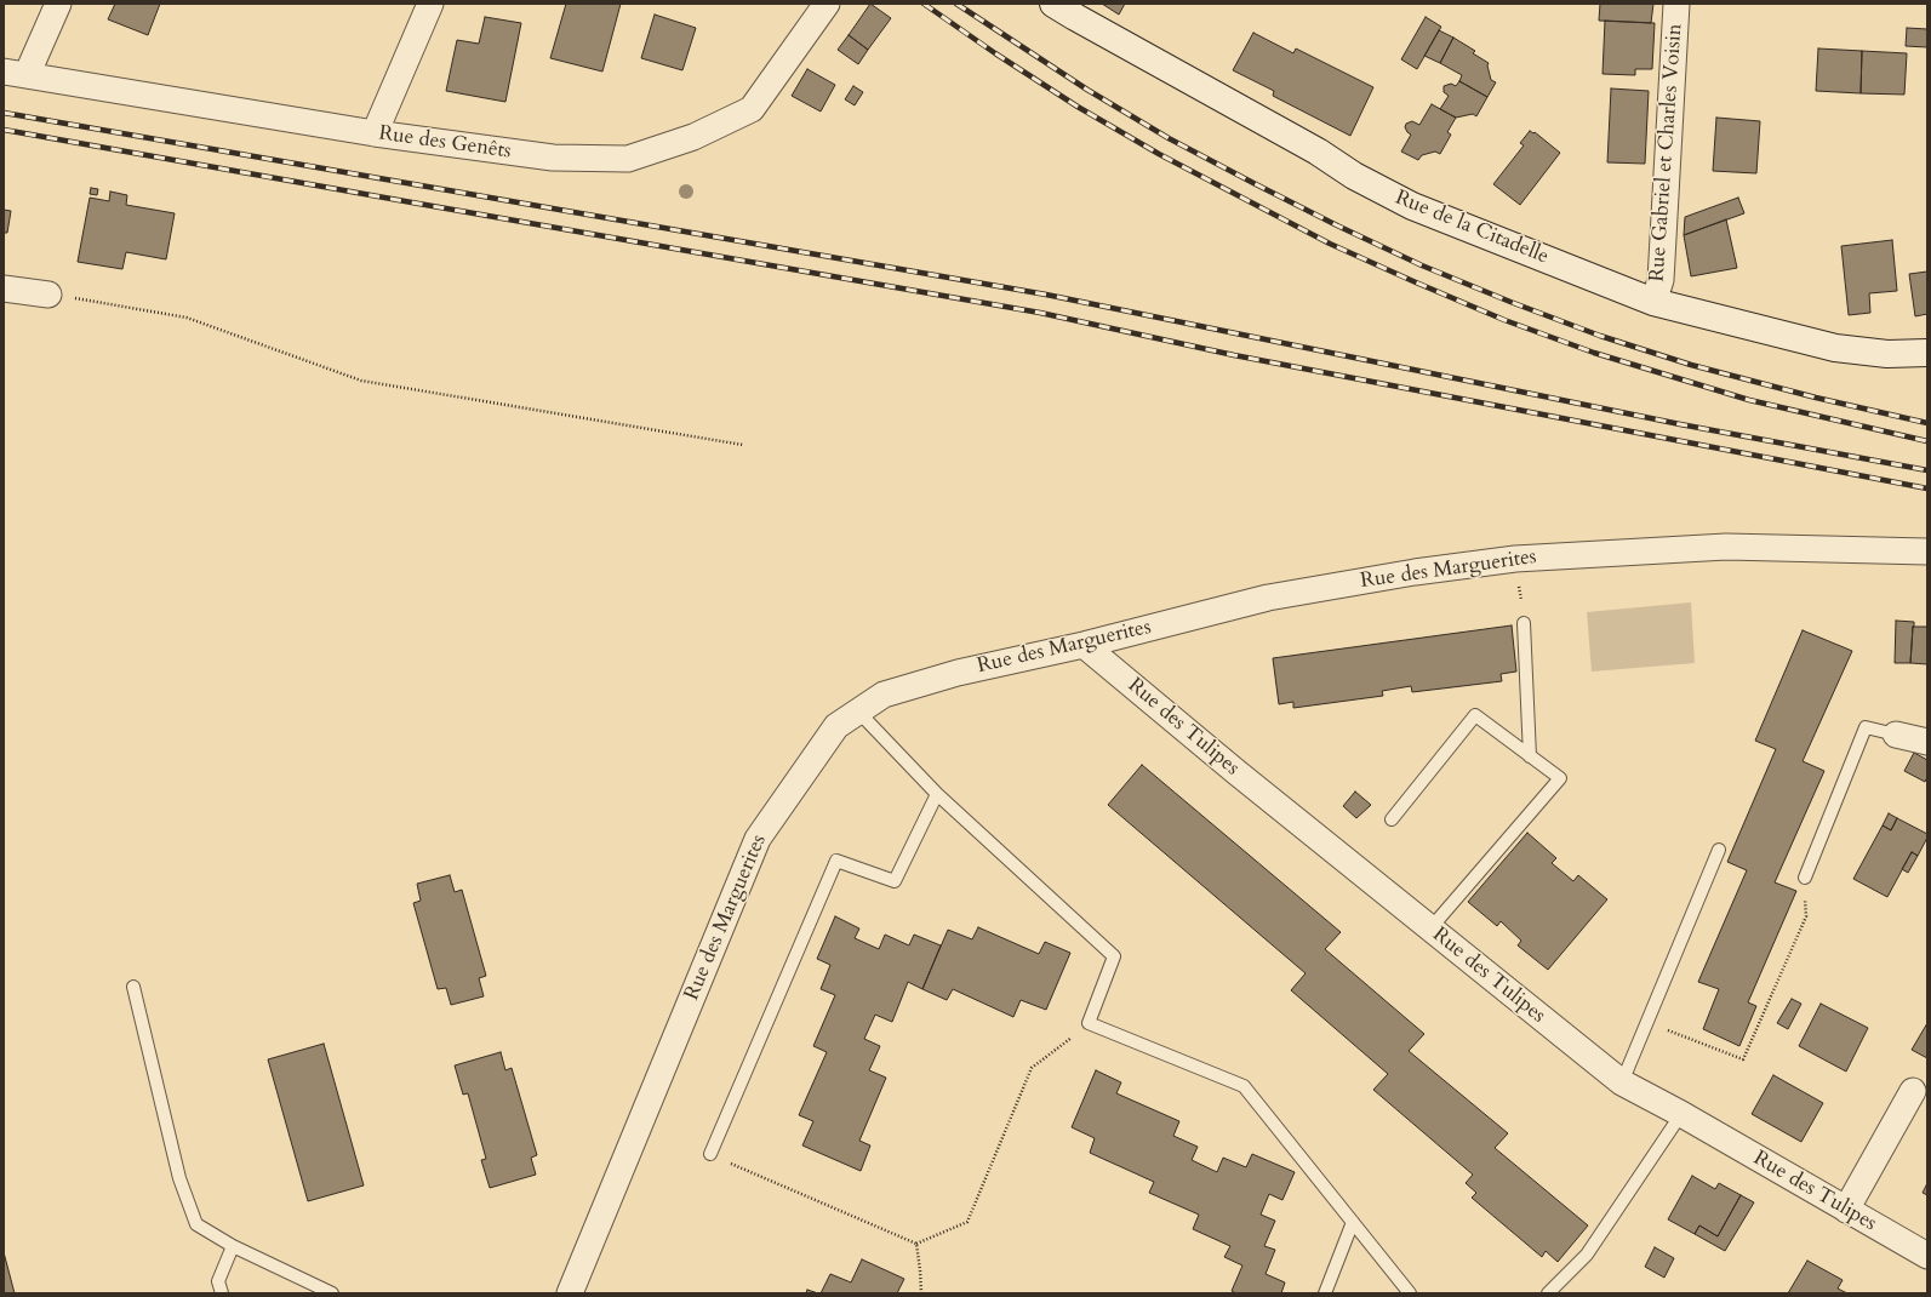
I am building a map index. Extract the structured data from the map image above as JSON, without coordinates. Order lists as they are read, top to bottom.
{
  "streets": {
    "street": [
      "Rue des Genêts",
      "Rue Gabriel et Charles Voisin",
      "Rue de la Citadelle",
      "Rue des Marguerites",
      "Rue des Tulipes"
    ]
  },
  "crossings": [
    ["Rue Gabriel et Charles Voisin", "Rue de la Citadelle"],
    ["Rue des Marguerites", "Rue des Tulipes"]
  ]
}
